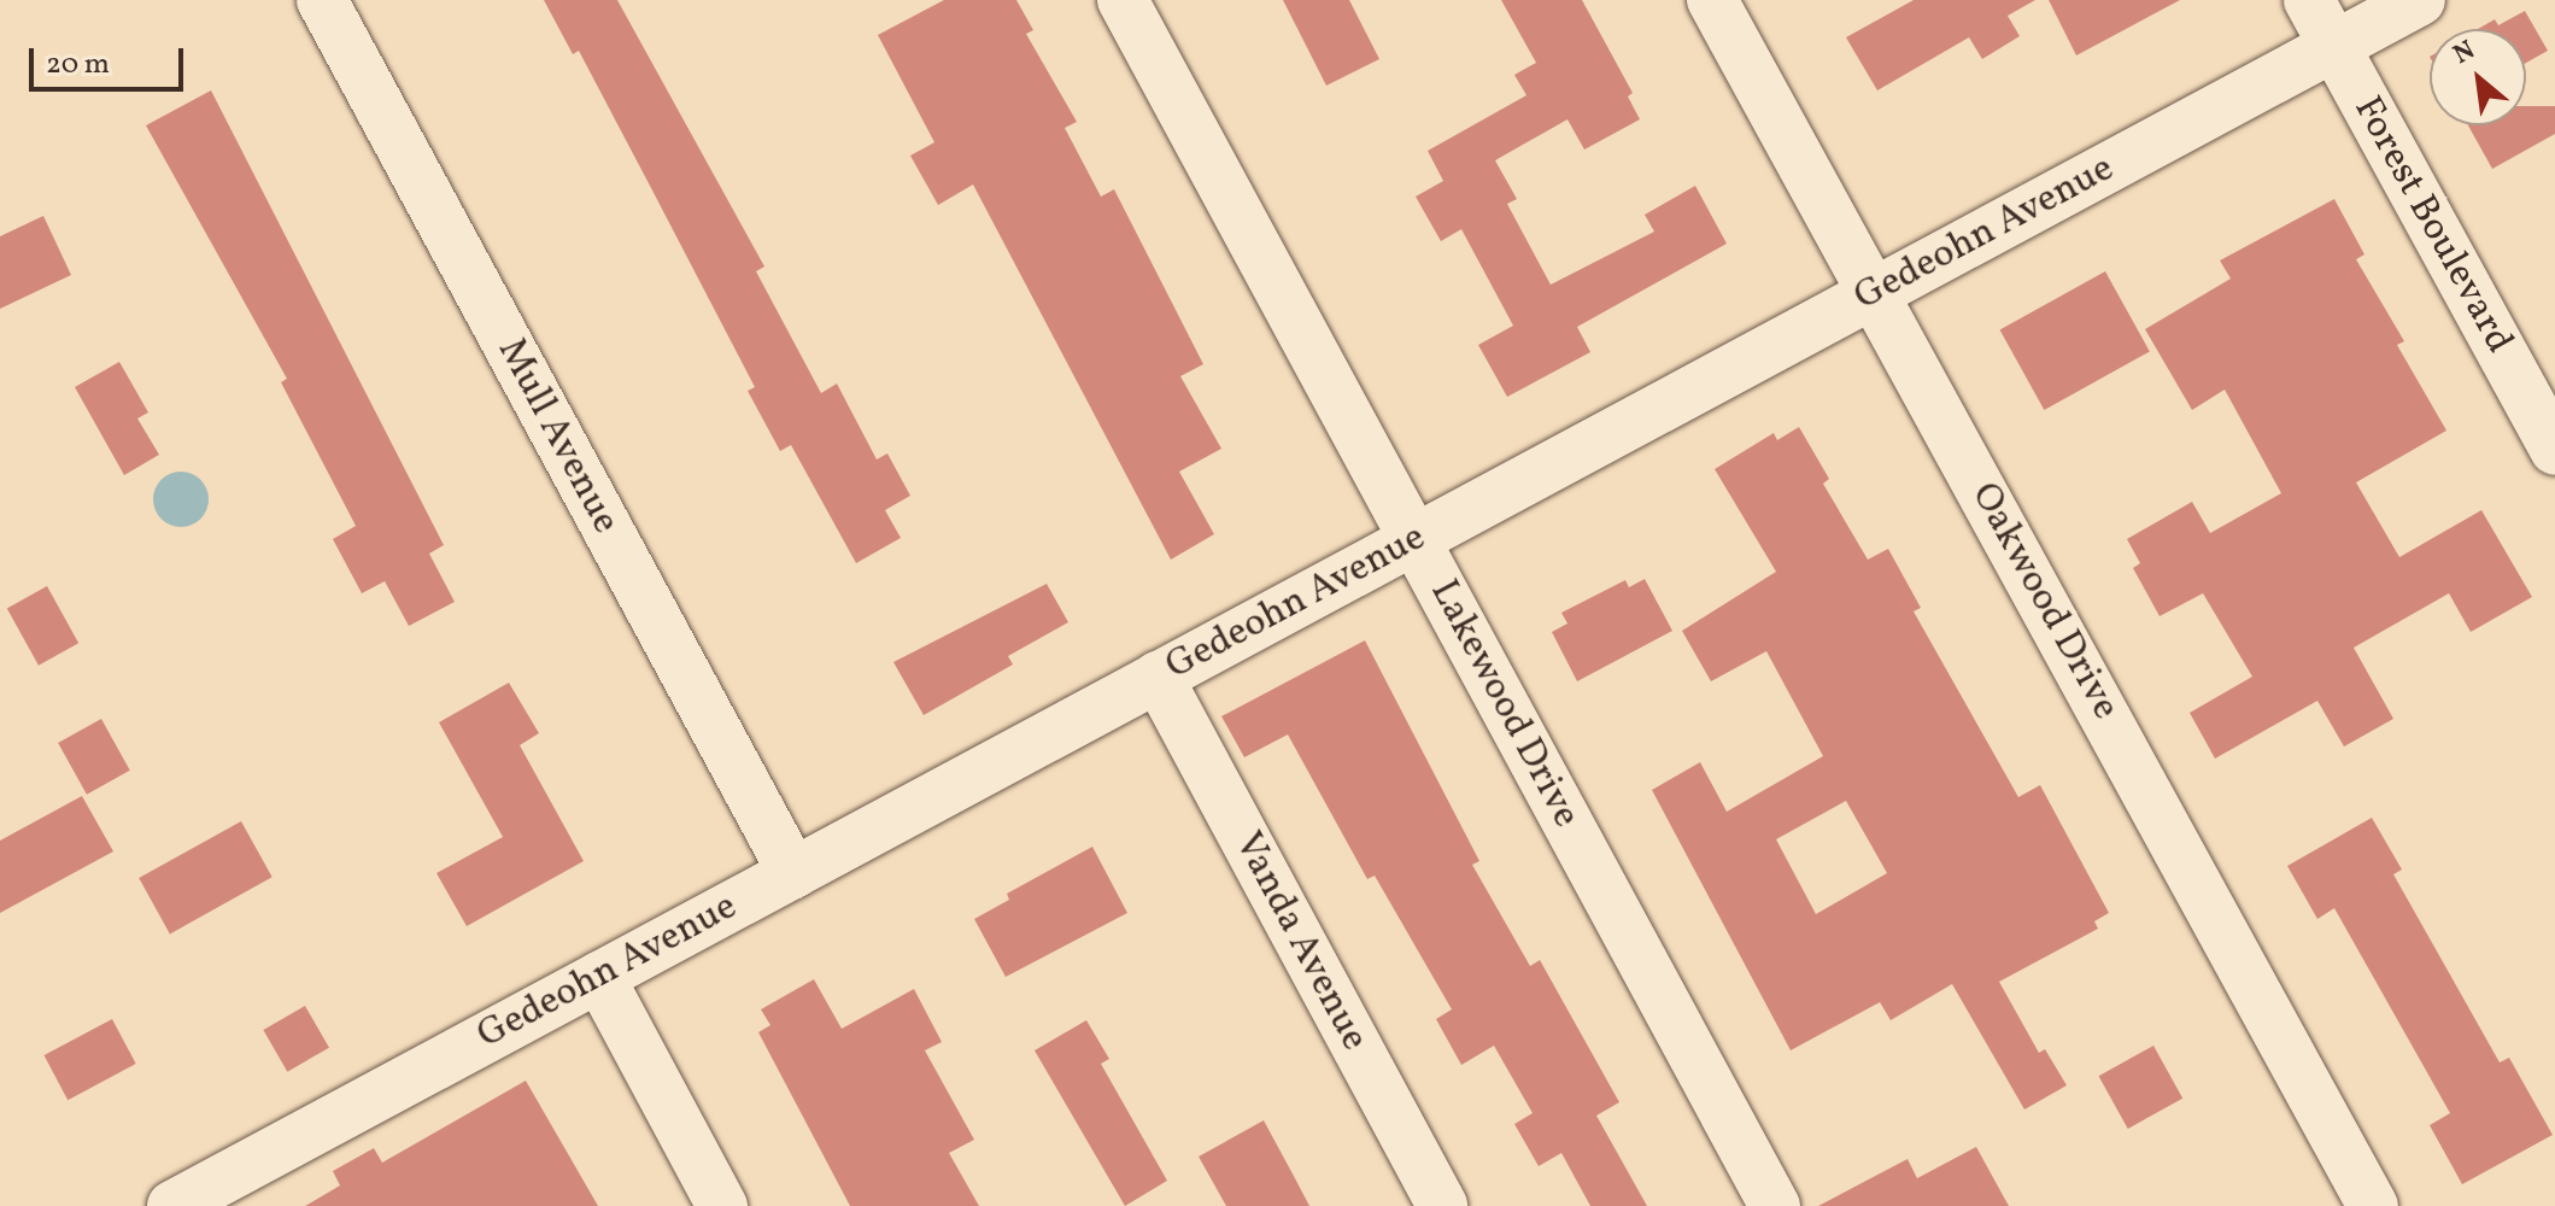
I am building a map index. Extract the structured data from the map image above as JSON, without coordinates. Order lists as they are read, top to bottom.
{
  "streets": {
    "street": [
      "Forest Boulevard",
      "Gedeohn Avenue",
      "Mull Avenue",
      "Oakwood Drive",
      "Lakewood Drive",
      "Vanda Avenue"
    ]
  },
  "crossings": [
    ["Forest Boulevard", "Gedeohn Avenue"],
    ["Gedeohn Avenue", "Mull Avenue"],
    ["Gedeohn Avenue", "Oakwood Drive"],
    ["Gedeohn Avenue", "Lakewood Drive"],
    ["Gedeohn Avenue", "Vanda Avenue"]
  ],
  "scale_bar": "20 m",
  "north": "top left"
}
